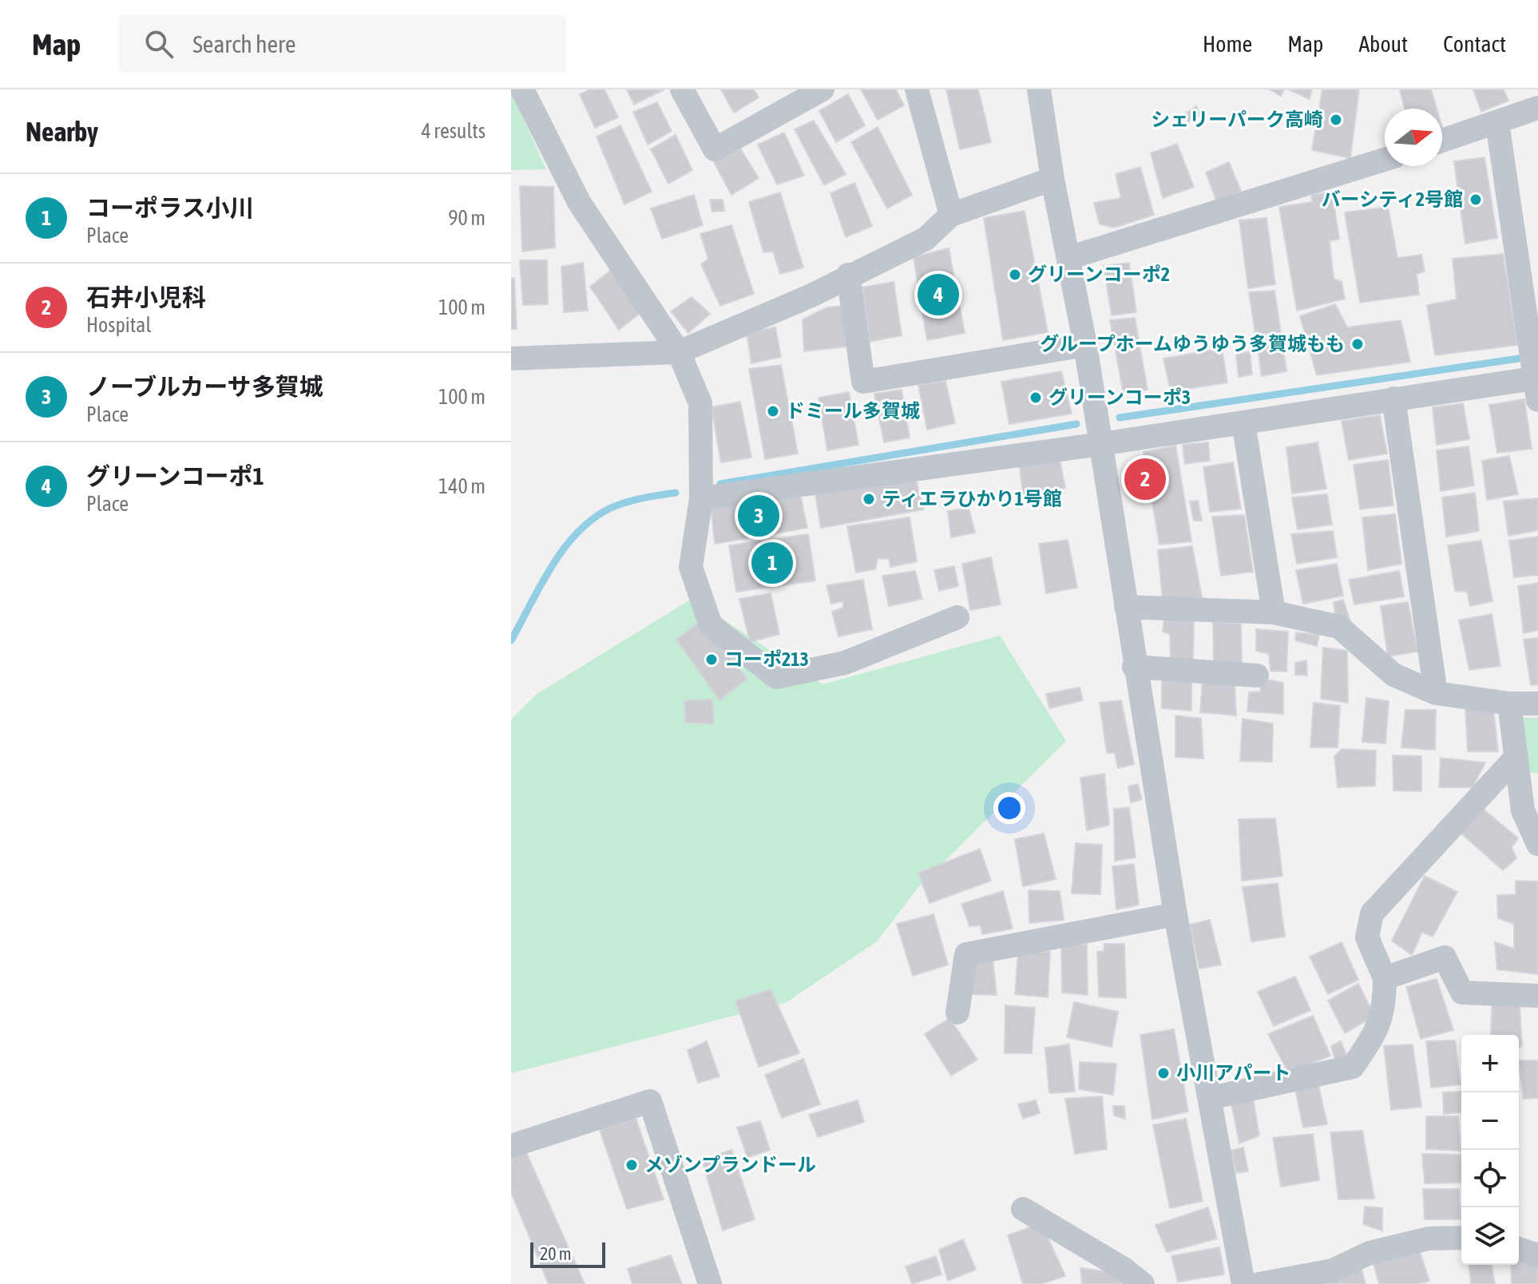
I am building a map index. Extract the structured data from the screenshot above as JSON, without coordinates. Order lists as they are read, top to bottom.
{
  "places": [
    "シェリーパーク高崎",
    "バーシティ2号館",
    "グリーンコーポ2",
    "グループホームゆうゆう多賀城もも",
    "グリーンコーポ3",
    "ドミール多賀城",
    "ティエラひかり1号館",
    "コーポ213",
    "小川アパート",
    "メゾンプランドール"
  ],
  "scale_bar": "20 m",
  "north": "right",
  "page": {
    "header": "Map",
    "search": "Search here",
    "nav": [
      "Home",
      "Map",
      "About",
      "Contact"
    ],
    "heading": ["Nearby", "4 results"],
    "list": [
      {
        "mark": "1",
        "name": "コーポラス小川",
        "note": "Place",
        "value": "90 m"
      },
      {
        "mark": "2",
        "name": "石井小児科",
        "note": "Hospital",
        "value": "100 m"
      },
      {
        "mark": "3",
        "name": "ノーブルカーサ多賀城",
        "note": "Place",
        "value": "100 m"
      },
      {
        "mark": "4",
        "name": "グリーンコーポ1",
        "note": "Place",
        "value": "140 m"
      }
    ],
    "pins": [
      "4",
      "2",
      "3",
      "1"
    ],
    "map_buttons": ["+", "−"],
    "scale": "20 m"
  }
}
